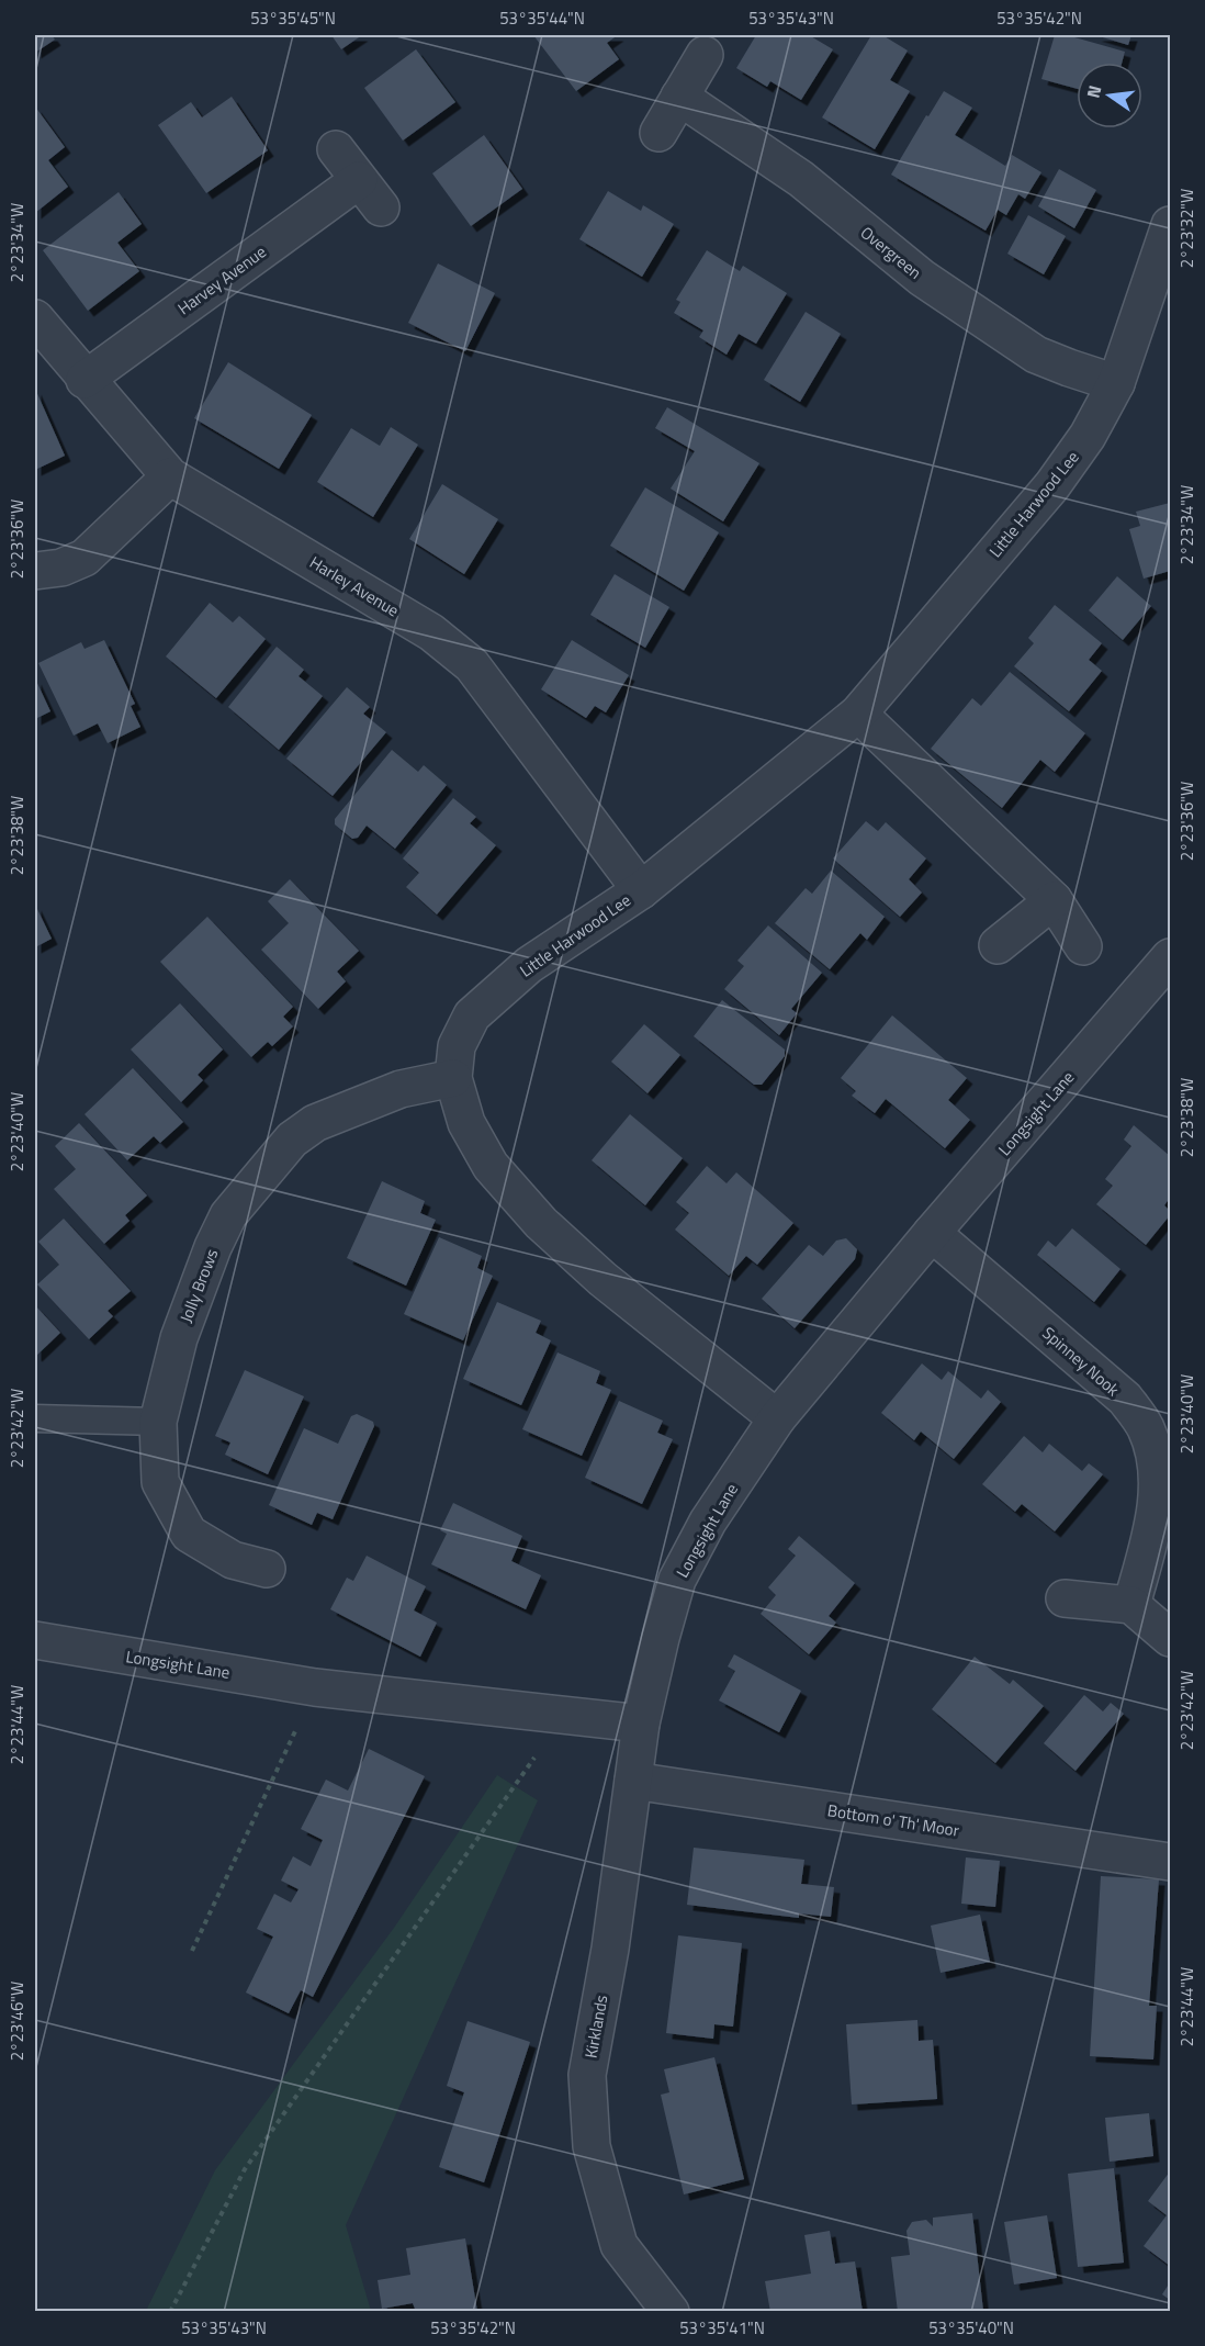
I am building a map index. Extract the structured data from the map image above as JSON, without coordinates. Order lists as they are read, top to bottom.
{
  "streets": {
    "street": [
      "Overgreen",
      "Harvey Avenue",
      "Little Harwood Lee",
      "Harley Avenue",
      "Longsight Lane",
      "Jolly Brows",
      "Spinney Nook",
      "Bottom o' Th' Moor",
      "Kirklands"
    ]
  },
  "crossings": [
    ["Overgreen", "Little Harwood Lee"],
    ["Harvey Avenue", "Harley Avenue"],
    ["Little Harwood Lee", "Harley Avenue"],
    ["Little Harwood Lee", "Longsight Lane"],
    ["Little Harwood Lee", "Jolly Brows"],
    ["Longsight Lane", "Spinney Nook"],
    ["Longsight Lane", "Kirklands"],
    ["Bottom o' Th' Moor", "Kirklands"]
  ],
  "north": "left",
  "coordinates": [
    "53°35'45\"N",
    "53°35'44\"N",
    "53°35'43\"N",
    "53°35'42\"N",
    "2°23'32\"W",
    "2°23'34\"W",
    "2°23'36\"W",
    "2°23'38\"W",
    "2°23'40\"W",
    "2°23'42\"W",
    "2°23'44\"W",
    "2°23'46\"W",
    "53°35'41\"N",
    "53°35'40\"N"
  ]
}
